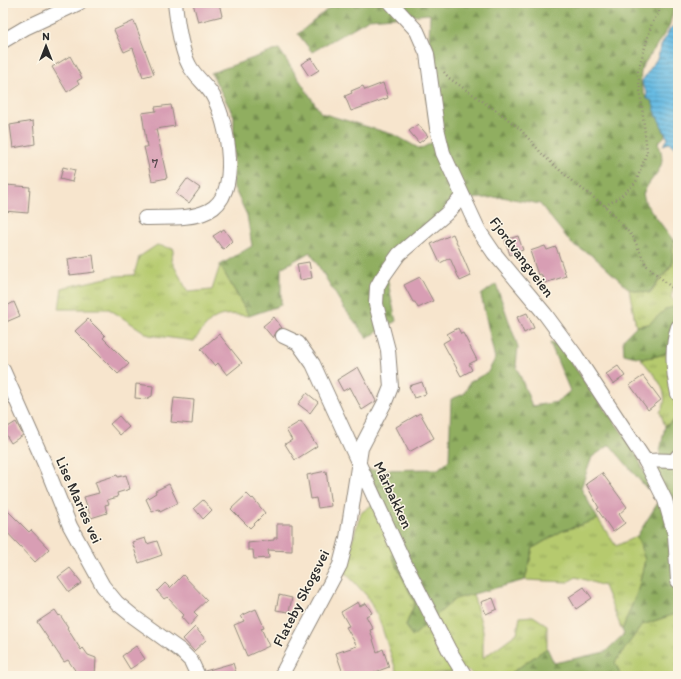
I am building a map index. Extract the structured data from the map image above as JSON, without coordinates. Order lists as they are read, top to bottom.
{
  "streets": {
    "street": [
      "Fjordvangveien",
      "Mårbakken",
      "Lise Maries vei",
      "Flateby Skogsvei"
    ]
  },
  "crossings": [
    ["Fjordvangveien", "Flateby Skogsvei"],
    ["Mårbakken", "Flateby Skogsvei"]
  ],
  "house_numbers": ["7"],
  "north": "top"
}
